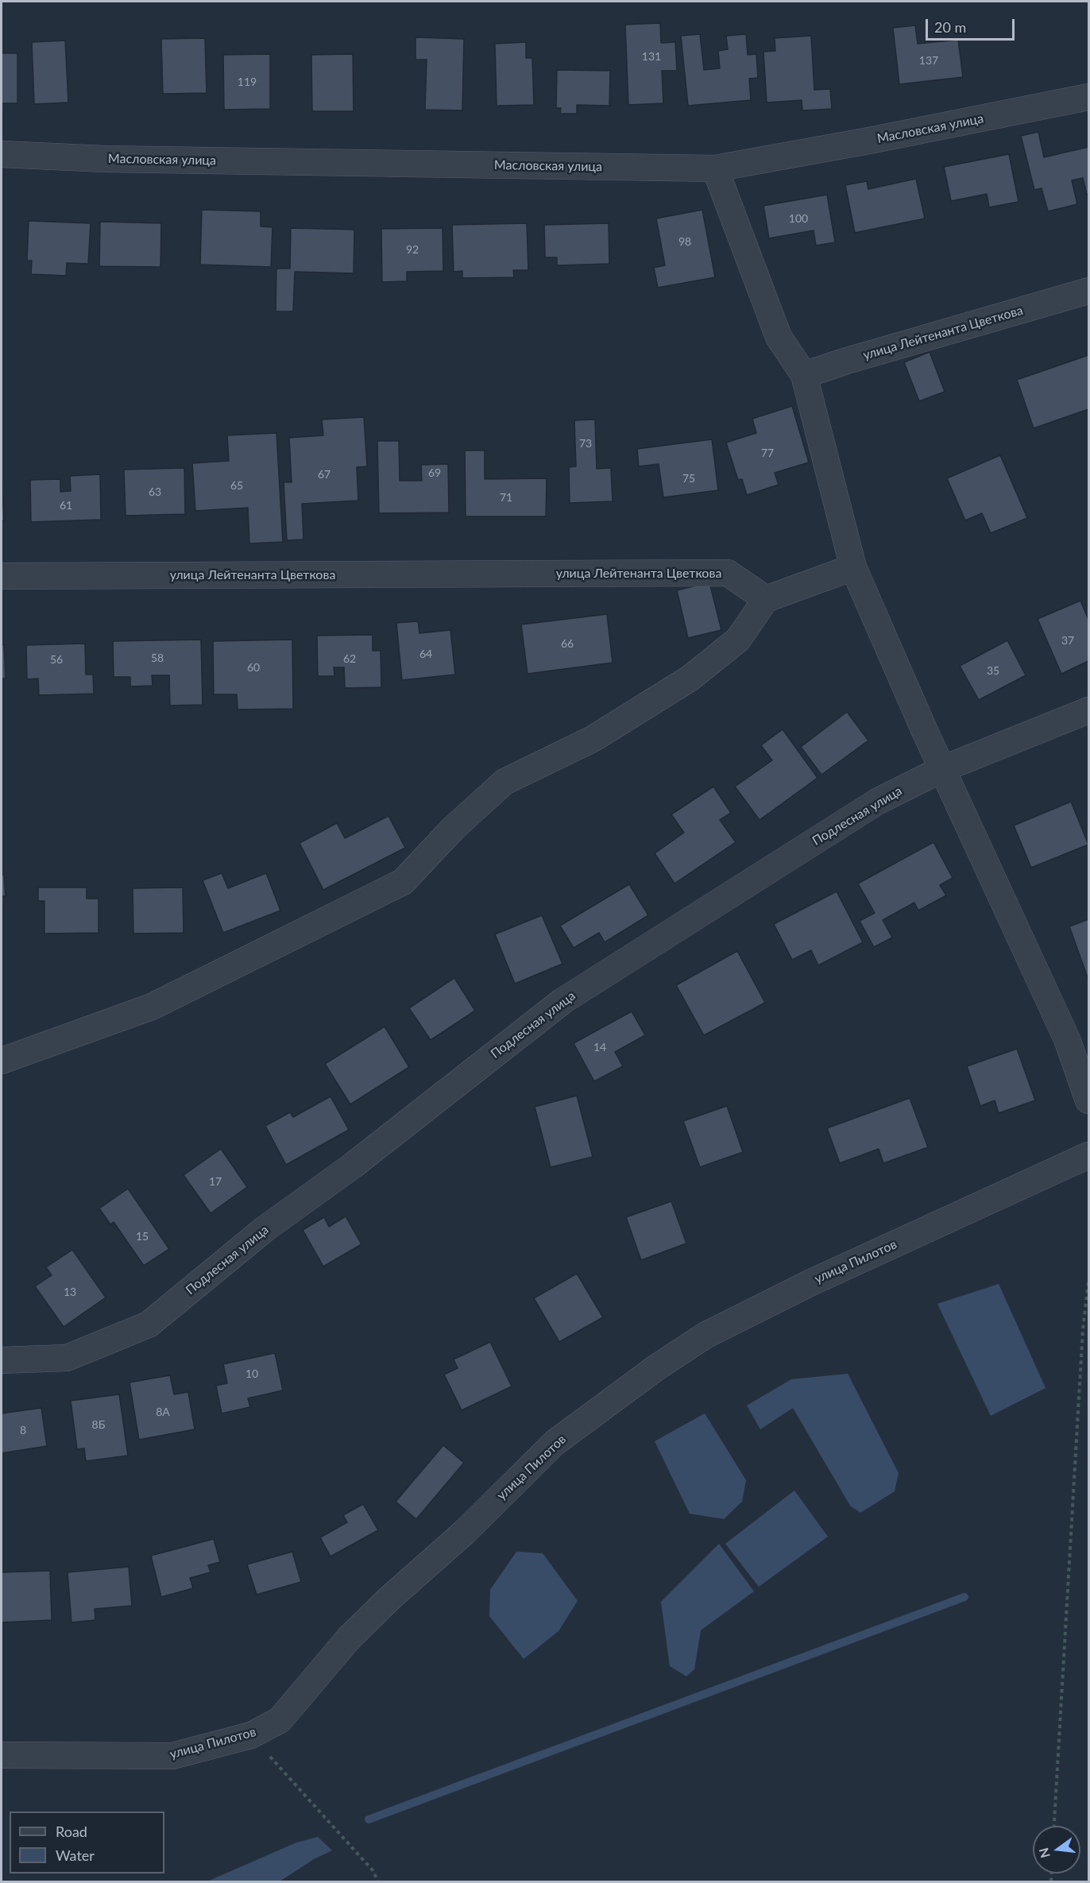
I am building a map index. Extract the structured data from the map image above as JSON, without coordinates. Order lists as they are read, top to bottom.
{
  "streets": {
    "street": [
      "Масловская улица",
      "улица Лейтенанта Цветкова",
      "Подлесная улица",
      "улица Пилотов"
    ]
  },
  "house_numbers": [
    "131",
    "137",
    "119",
    "100",
    "98",
    "92",
    "73",
    "77",
    "69",
    "67",
    "75",
    "65",
    "63",
    "71",
    "61",
    "37",
    "66",
    "64",
    "58",
    "62",
    "56",
    "60",
    "35",
    "14",
    "17",
    "15",
    "13",
    "10",
    "8А",
    "8Б",
    "8"
  ],
  "legend": ["Road", "Water"],
  "scale_bar": "20 m",
  "north": "left"
}
